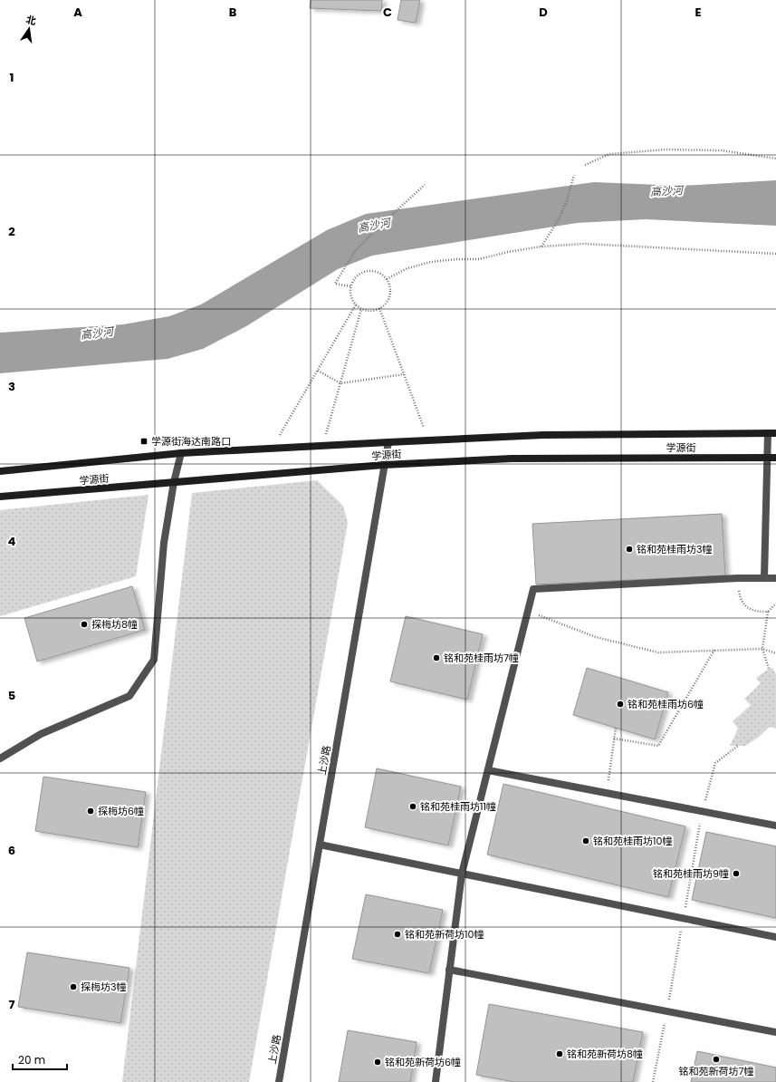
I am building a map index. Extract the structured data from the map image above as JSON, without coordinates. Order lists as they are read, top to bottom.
{
  "streets": {
    "main road": ["学源街"],
    "street": ["上沙路"]
  },
  "crossings": [
    ["学源街", "上沙路"]
  ],
  "water": ["高沙河"],
  "places": {
    "transit": ["学源街海达南路口"],
    "other": [
      "铭和苑桂雨坊3幢",
      "探梅坊8幢",
      "铭和苑桂雨坊7幢",
      "铭和苑桂雨坊6幢",
      "铭和苑桂雨坊11幢",
      "探梅坊6幢",
      "铭和苑桂雨坊10幢",
      "铭和苑桂雨坊9幢",
      "铭和苑新荷坊10幢",
      "探梅坊3幢",
      "铭和苑新荷坊8幢",
      "铭和苑新荷坊7幢",
      "铭和苑新荷坊6幢"
    ]
  },
  "scale_bar": "20 m",
  "north": "top",
  "grid": {
    "columns": [
      "A",
      "B",
      "C",
      "D",
      "E"
    ],
    "rows": [
      "1",
      "2",
      "3",
      "4",
      "5",
      "6",
      "7"
    ]
  }
}
